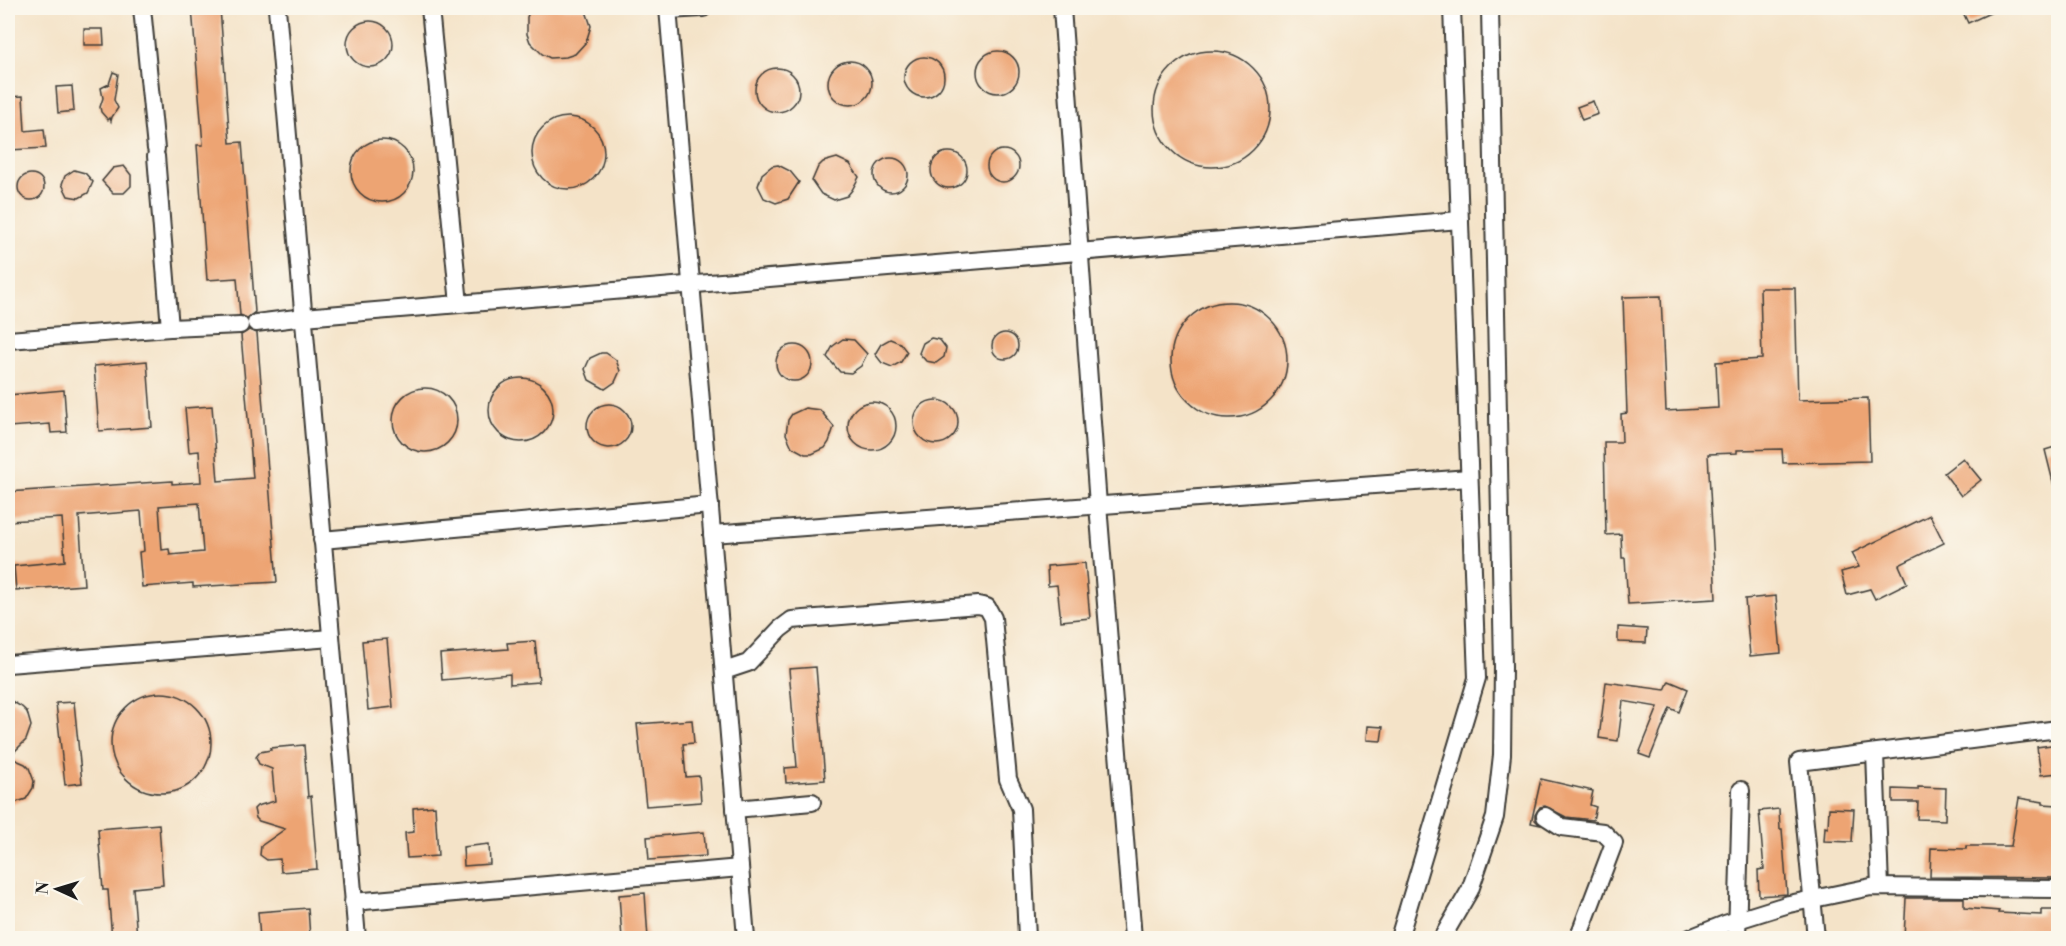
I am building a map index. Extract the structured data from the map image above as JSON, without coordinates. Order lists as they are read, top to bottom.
{
  "north": "left"
}
